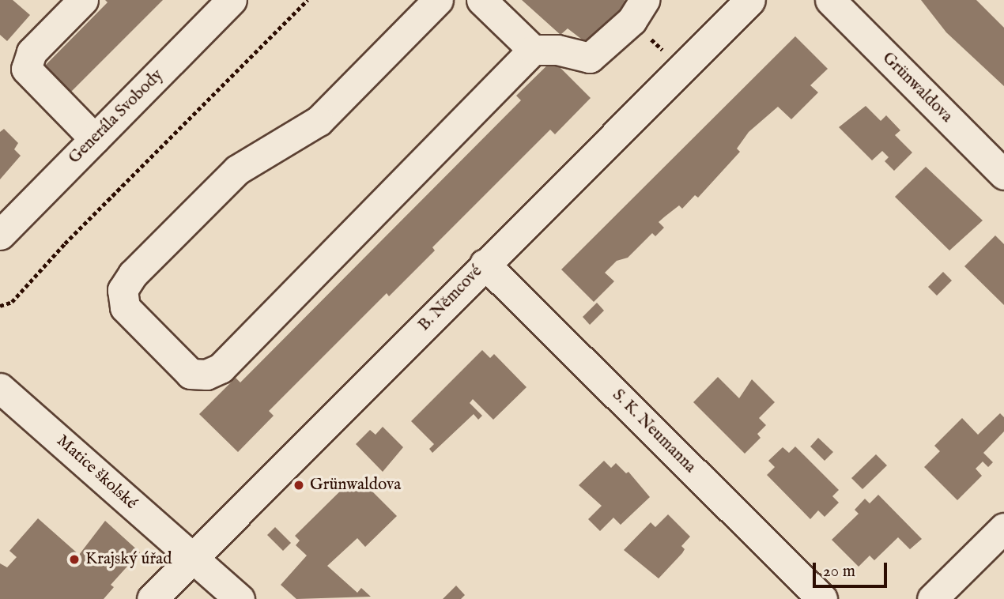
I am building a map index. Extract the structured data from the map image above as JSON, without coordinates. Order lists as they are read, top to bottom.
{
  "streets": {
    "street": [
      "Grünwaldova",
      "Generála Svobody",
      "B. Němcové",
      "S. K. Neumanna",
      "Matice školské"
    ]
  },
  "crossings": [
    ["B. Němcové", "S. K. Neumanna"],
    ["B. Němcové", "Matice školské"]
  ],
  "places": ["Grünwaldova", "Krajský úřad"],
  "scale_bar": "20 m"
}
